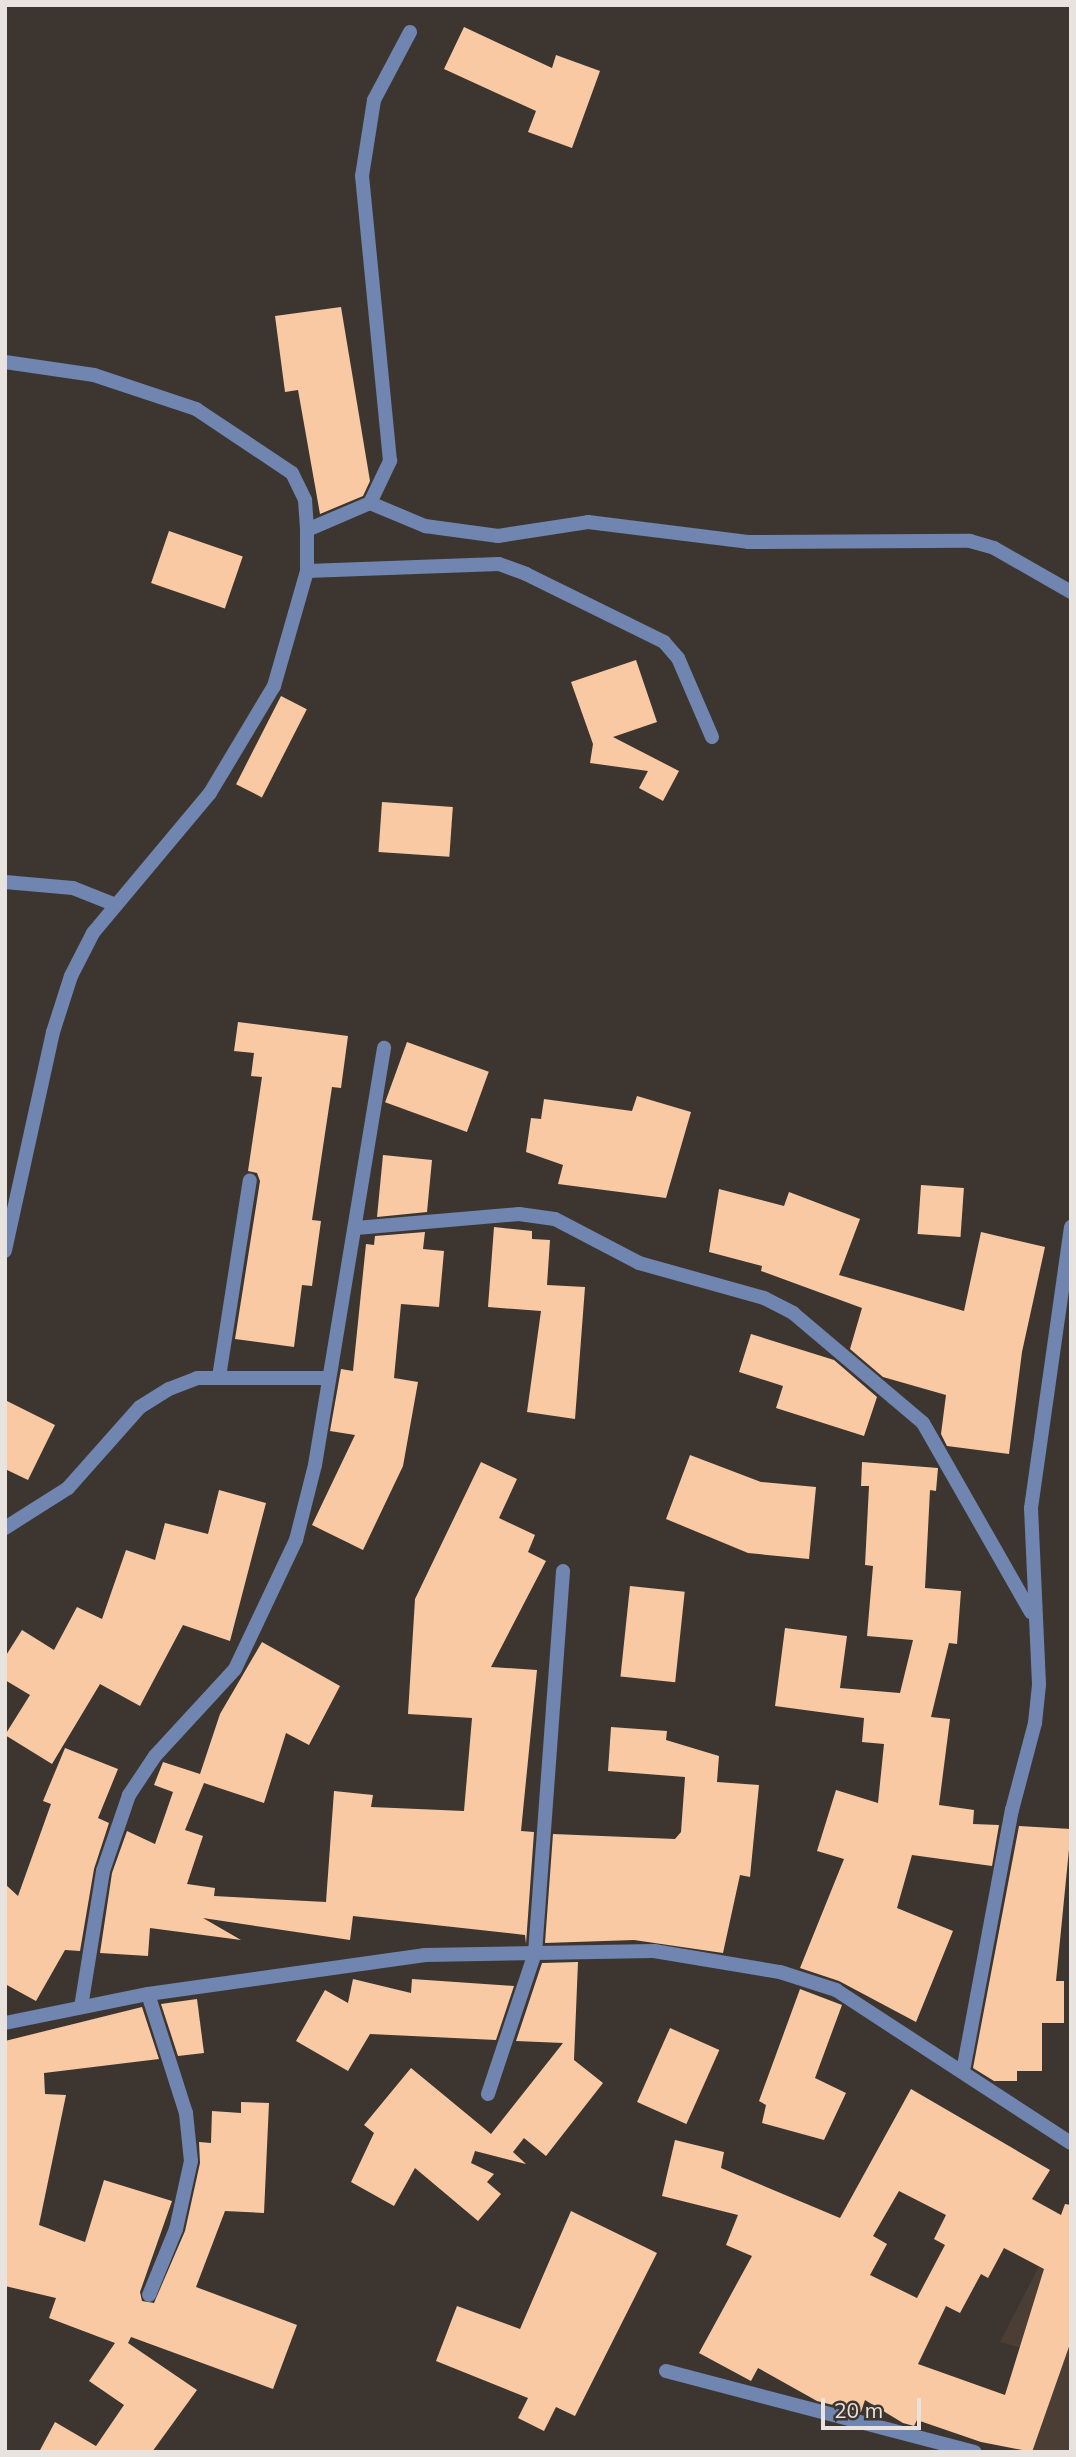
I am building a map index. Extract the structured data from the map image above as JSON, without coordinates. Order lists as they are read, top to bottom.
{
  "scale_bar": "20 m"
}
